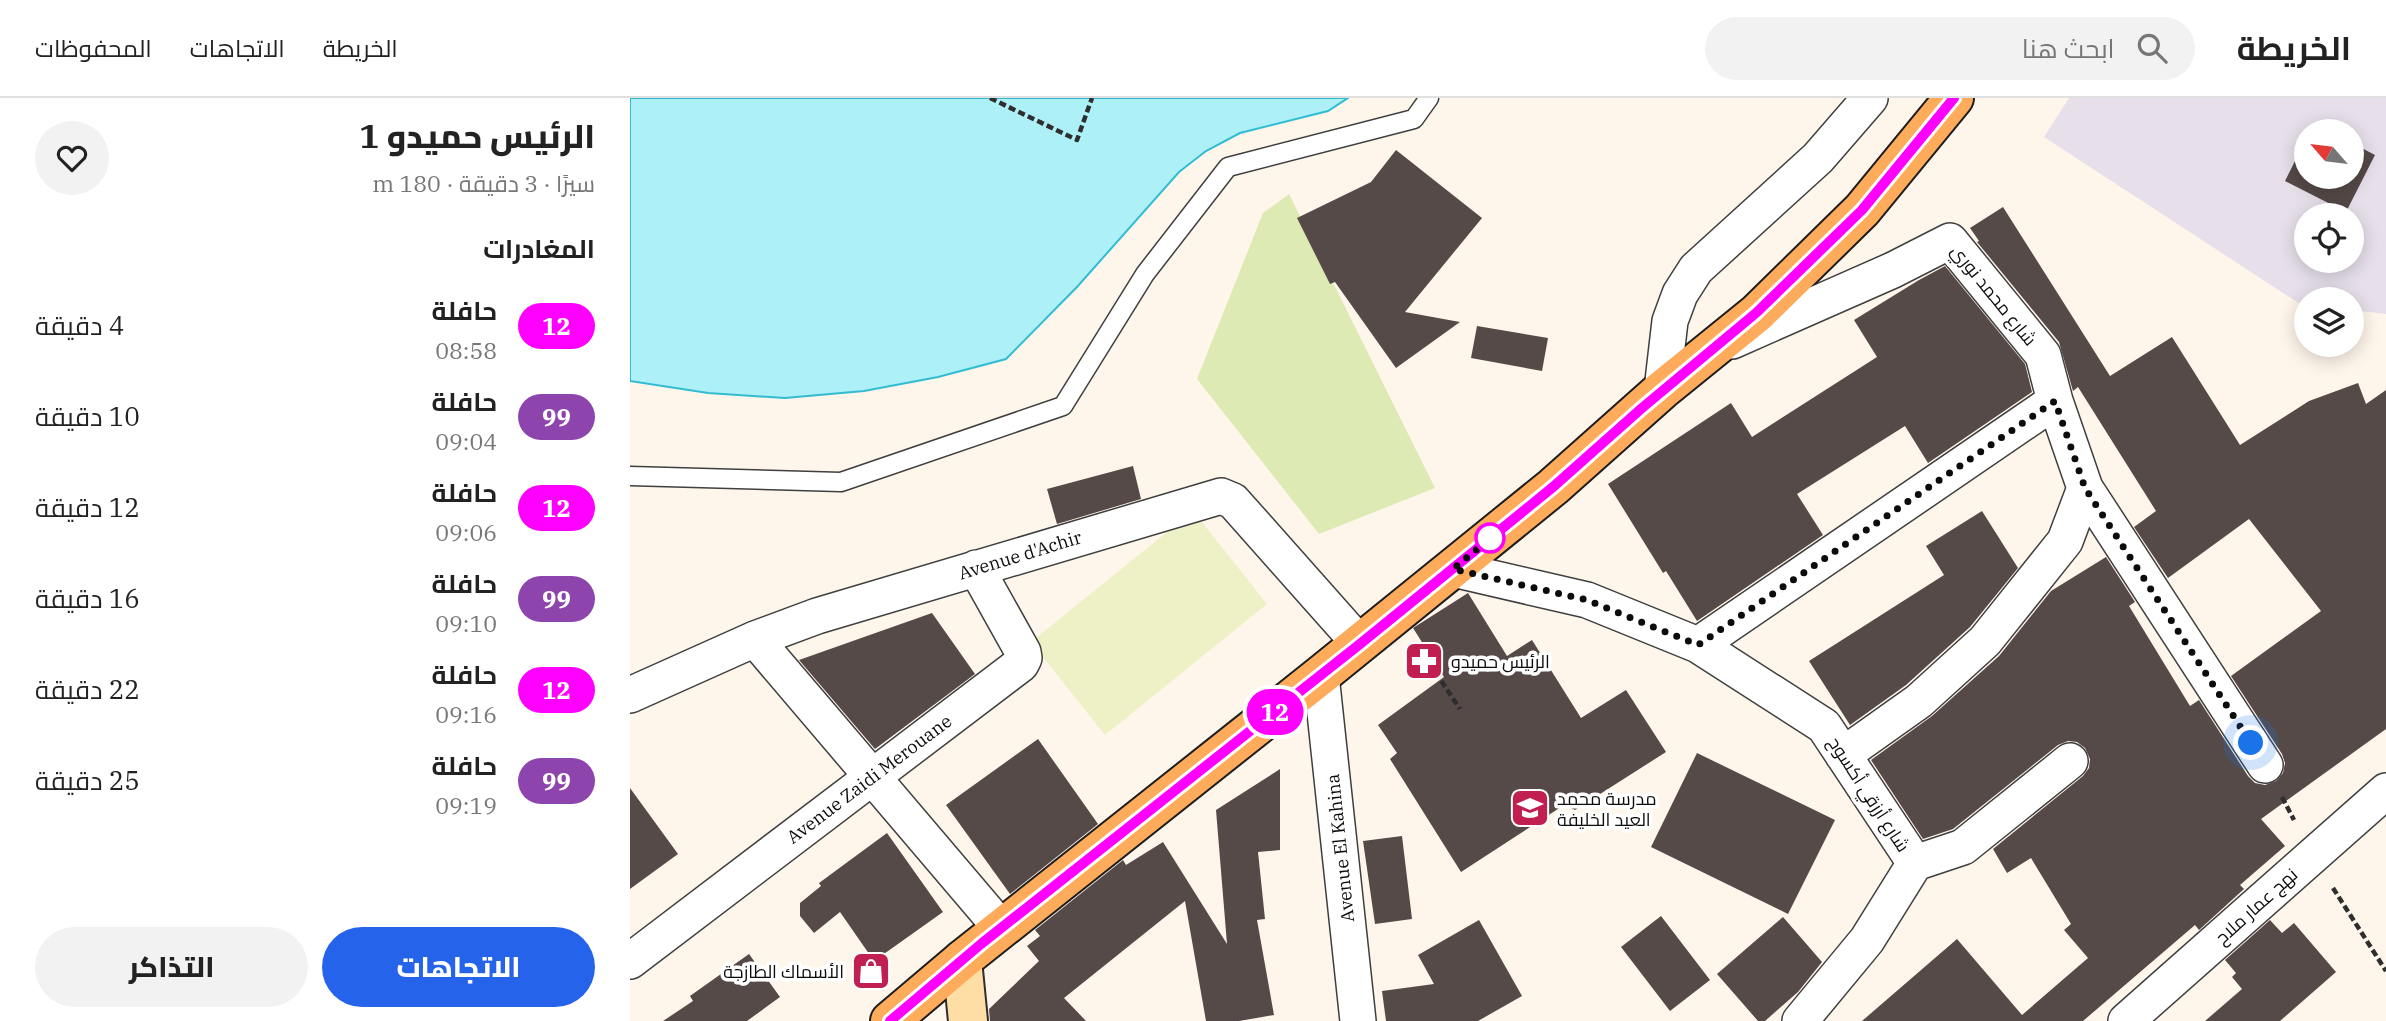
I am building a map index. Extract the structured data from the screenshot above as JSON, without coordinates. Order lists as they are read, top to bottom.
{
  "streets": {
    "street": [
      "شارع محمد نوري",
      "Avenue d'Achir",
      "Avenue Zaidi Merouane",
      "شارع أرزقي أكسوح",
      "Avenue El Kahina",
      "نهج عمار ملاح"
    ]
  },
  "crossings": [
    ["Avenue d'Achir", "Avenue Zaidi Merouane"]
  ],
  "places": {
    "pharmacy": ["الرئيس حميدو"],
    "school or university": ["مدرسة محمد العيد الخليفة"],
    "shop": ["الأسماك الطازجة"]
  },
  "lines": ["bus line 12"],
  "north": "top left",
  "page": {
    "header": "الخريطة",
    "search": "ابحث هنا",
    "nav": ["الخريطة", "الاتجاهات", "المحفوظات"],
    "on_map": "12",
    "heading": [
      ["الرئيس حميدو 1", "سيرًا · 3 دقيقة · 180 m"],
      "المغادرات"
    ],
    "list": [
      {
        "mark": "12",
        "name": "حافلة",
        "note": "08:58",
        "value": "4 دقيقة"
      },
      {
        "mark": "99",
        "name": "حافلة",
        "note": "09:04",
        "value": "10 دقيقة"
      },
      {
        "mark": "12",
        "name": "حافلة",
        "note": "09:06",
        "value": "12 دقيقة"
      },
      {
        "mark": "99",
        "name": "حافلة",
        "note": "09:10",
        "value": "16 دقيقة"
      },
      {
        "mark": "12",
        "name": "حافلة",
        "note": "09:16",
        "value": "22 دقيقة"
      },
      {
        "mark": "99",
        "name": "حافلة",
        "note": "09:19",
        "value": "25 دقيقة"
      }
    ],
    "buttons": ["الاتجاهات", "التذاكر"]
  }
}
